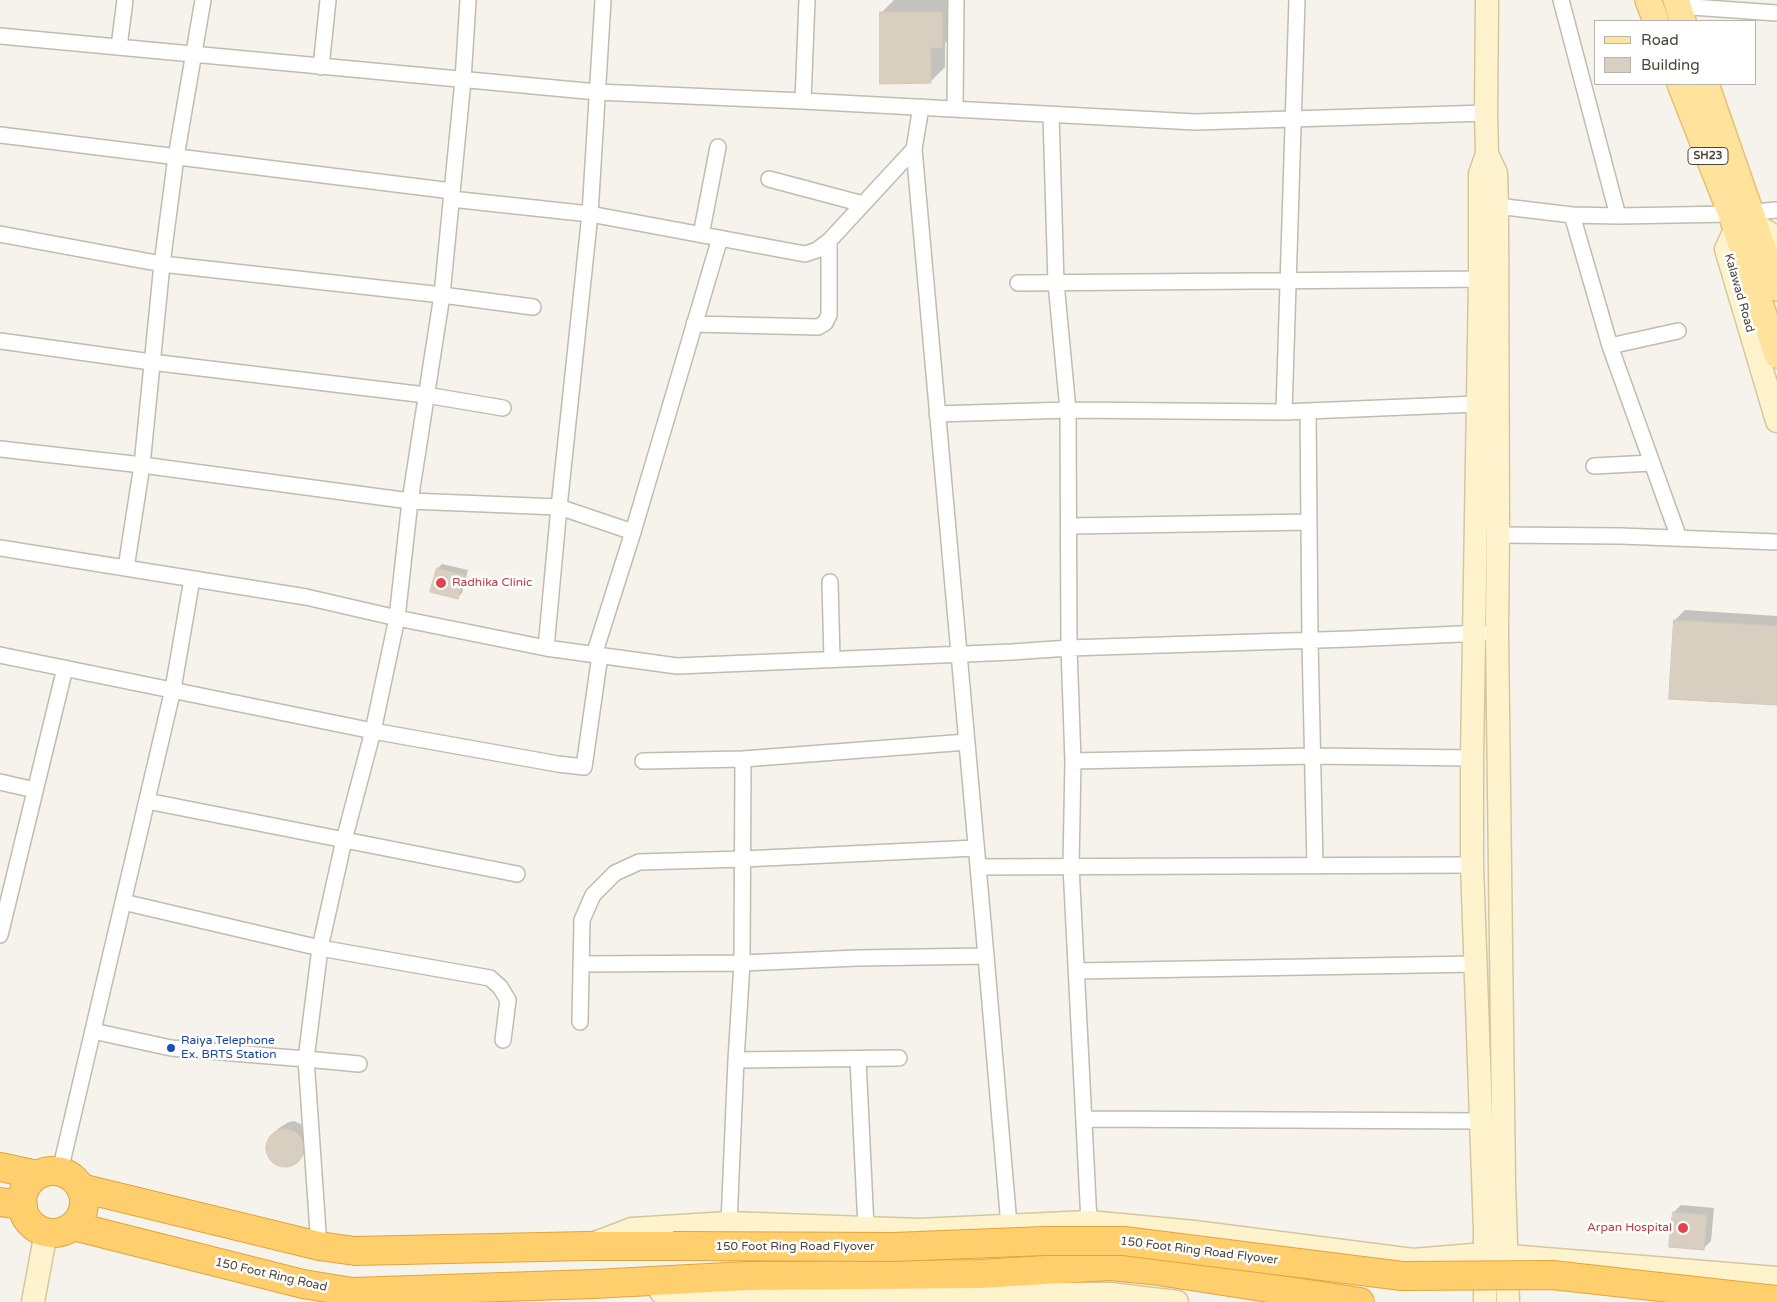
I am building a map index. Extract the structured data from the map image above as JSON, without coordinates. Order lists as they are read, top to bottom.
{
  "streets": {
    "highway": ["150 Foot Ring Road Flyover", "150 Foot Ring Road"],
    "main road": ["SH23"],
    "street": ["Kalawad Road"]
  },
  "crossings": [
    ["SH23", "Kalawad Road"],
    ["150 Foot Ring Road Flyover", "150 Foot Ring Road"]
  ],
  "places": ["Radhika Clinic", "Raiya Telephone Ex. BRTS Station", "Arpan Hospital"],
  "legend": ["Road", "Building"]
}
